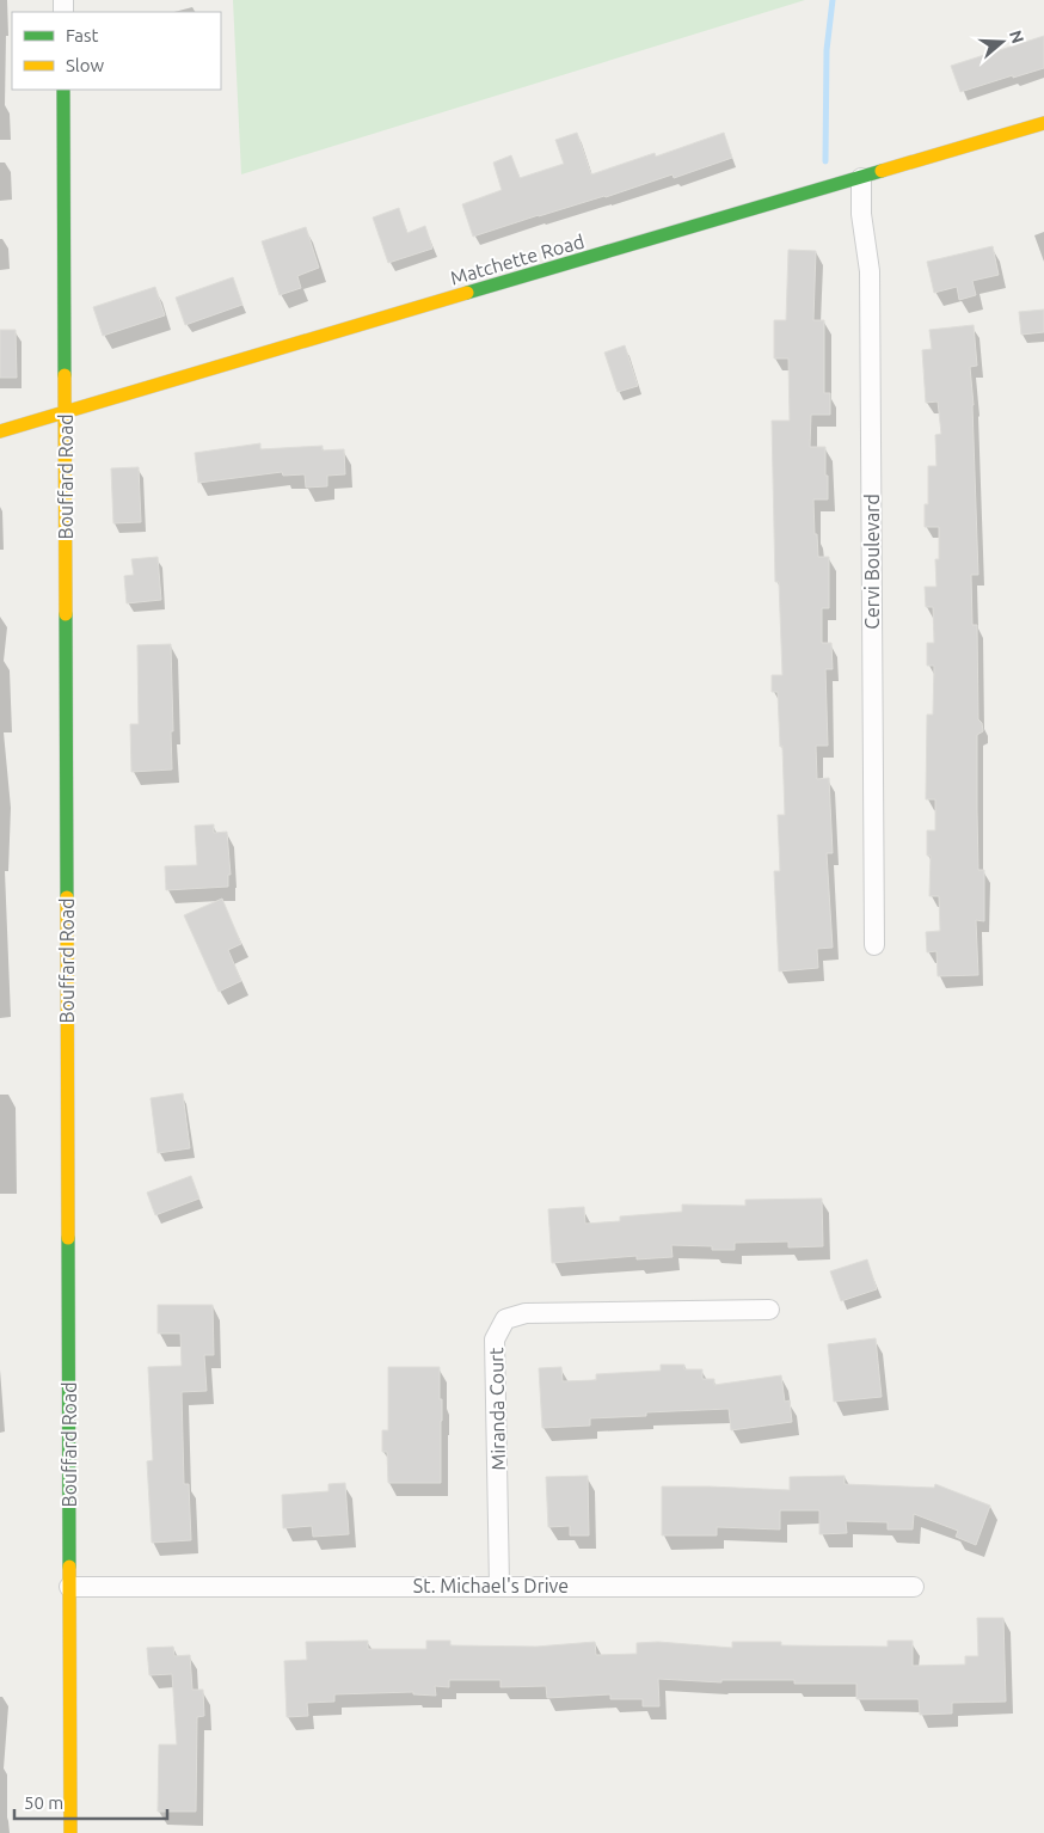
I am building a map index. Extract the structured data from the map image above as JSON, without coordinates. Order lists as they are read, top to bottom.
{
  "streets": {
    "street": [
      "Matchette Road",
      "Bouffard Road",
      "Cervi Boulevard",
      "Miranda Court",
      "St. Michael's Drive"
    ]
  },
  "crossings": [
    ["Matchette Road", "Bouffard Road"],
    ["Matchette Road", "Cervi Boulevard"],
    ["Bouffard Road", "St. Michael's Drive"],
    ["Miranda Court", "St. Michael's Drive"]
  ],
  "legend": ["Fast", "Slow"],
  "scale_bar": "50 m",
  "north": "right"
}
